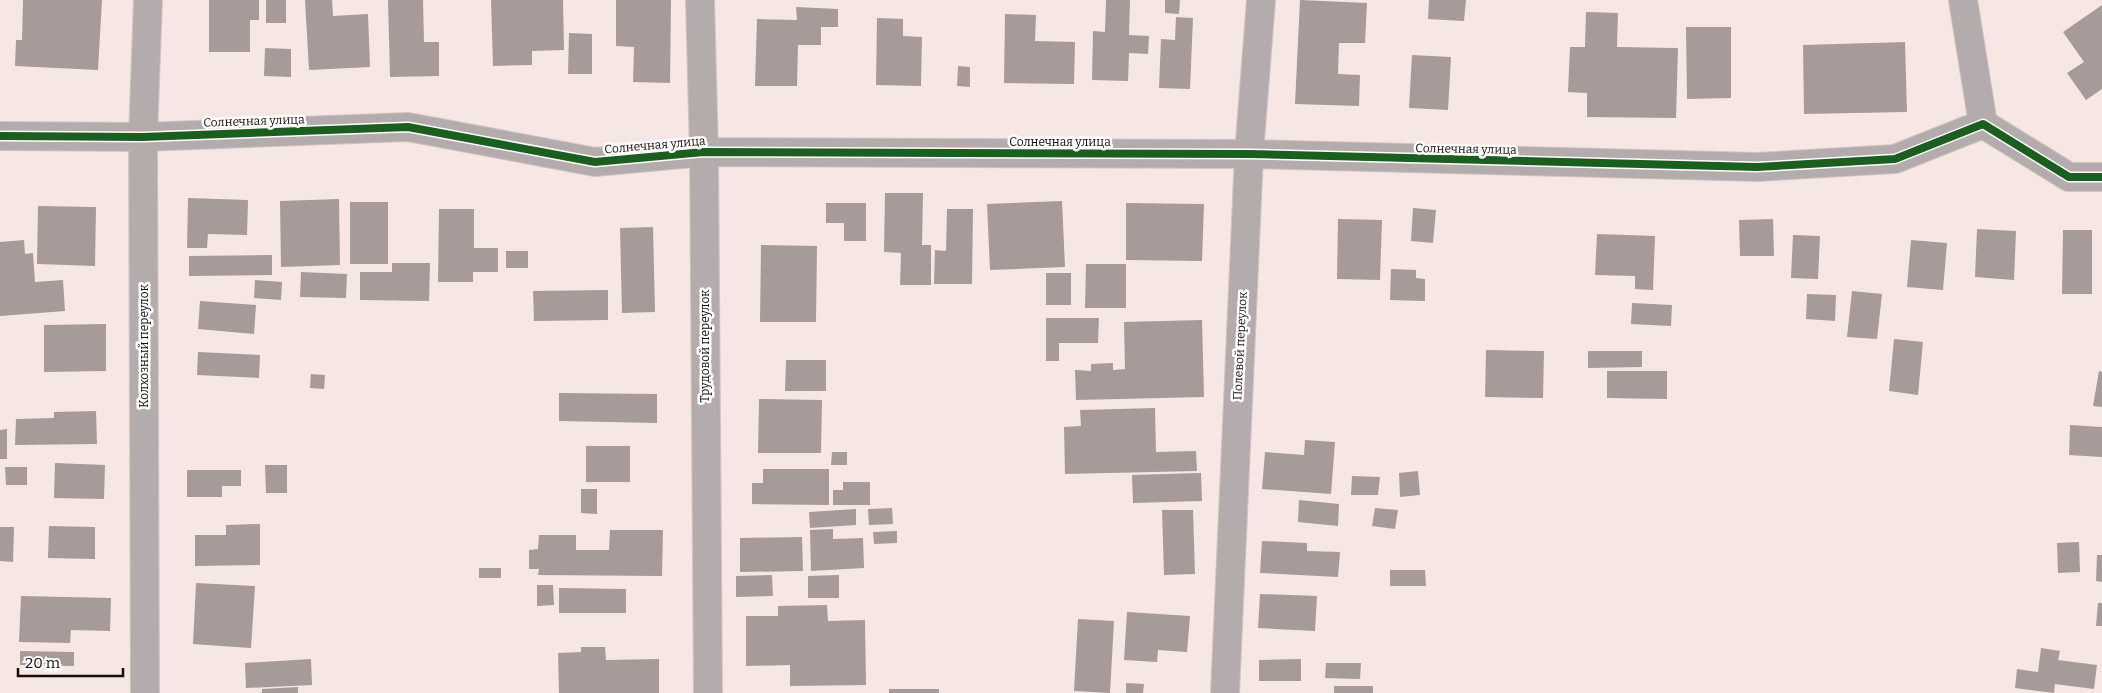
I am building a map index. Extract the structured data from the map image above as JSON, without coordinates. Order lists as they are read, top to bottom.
{
  "streets": {
    "street": [
      "Солнечная улица",
      "Колхозный переулок",
      "Трудовой переулок",
      "Полевой переулок"
    ]
  },
  "crossings": [
    ["Солнечная улица", "Колхозный переулок"],
    ["Солнечная улица", "Трудовой переулок"],
    ["Солнечная улица", "Полевой переулок"]
  ],
  "scale_bar": "20 m"
}
